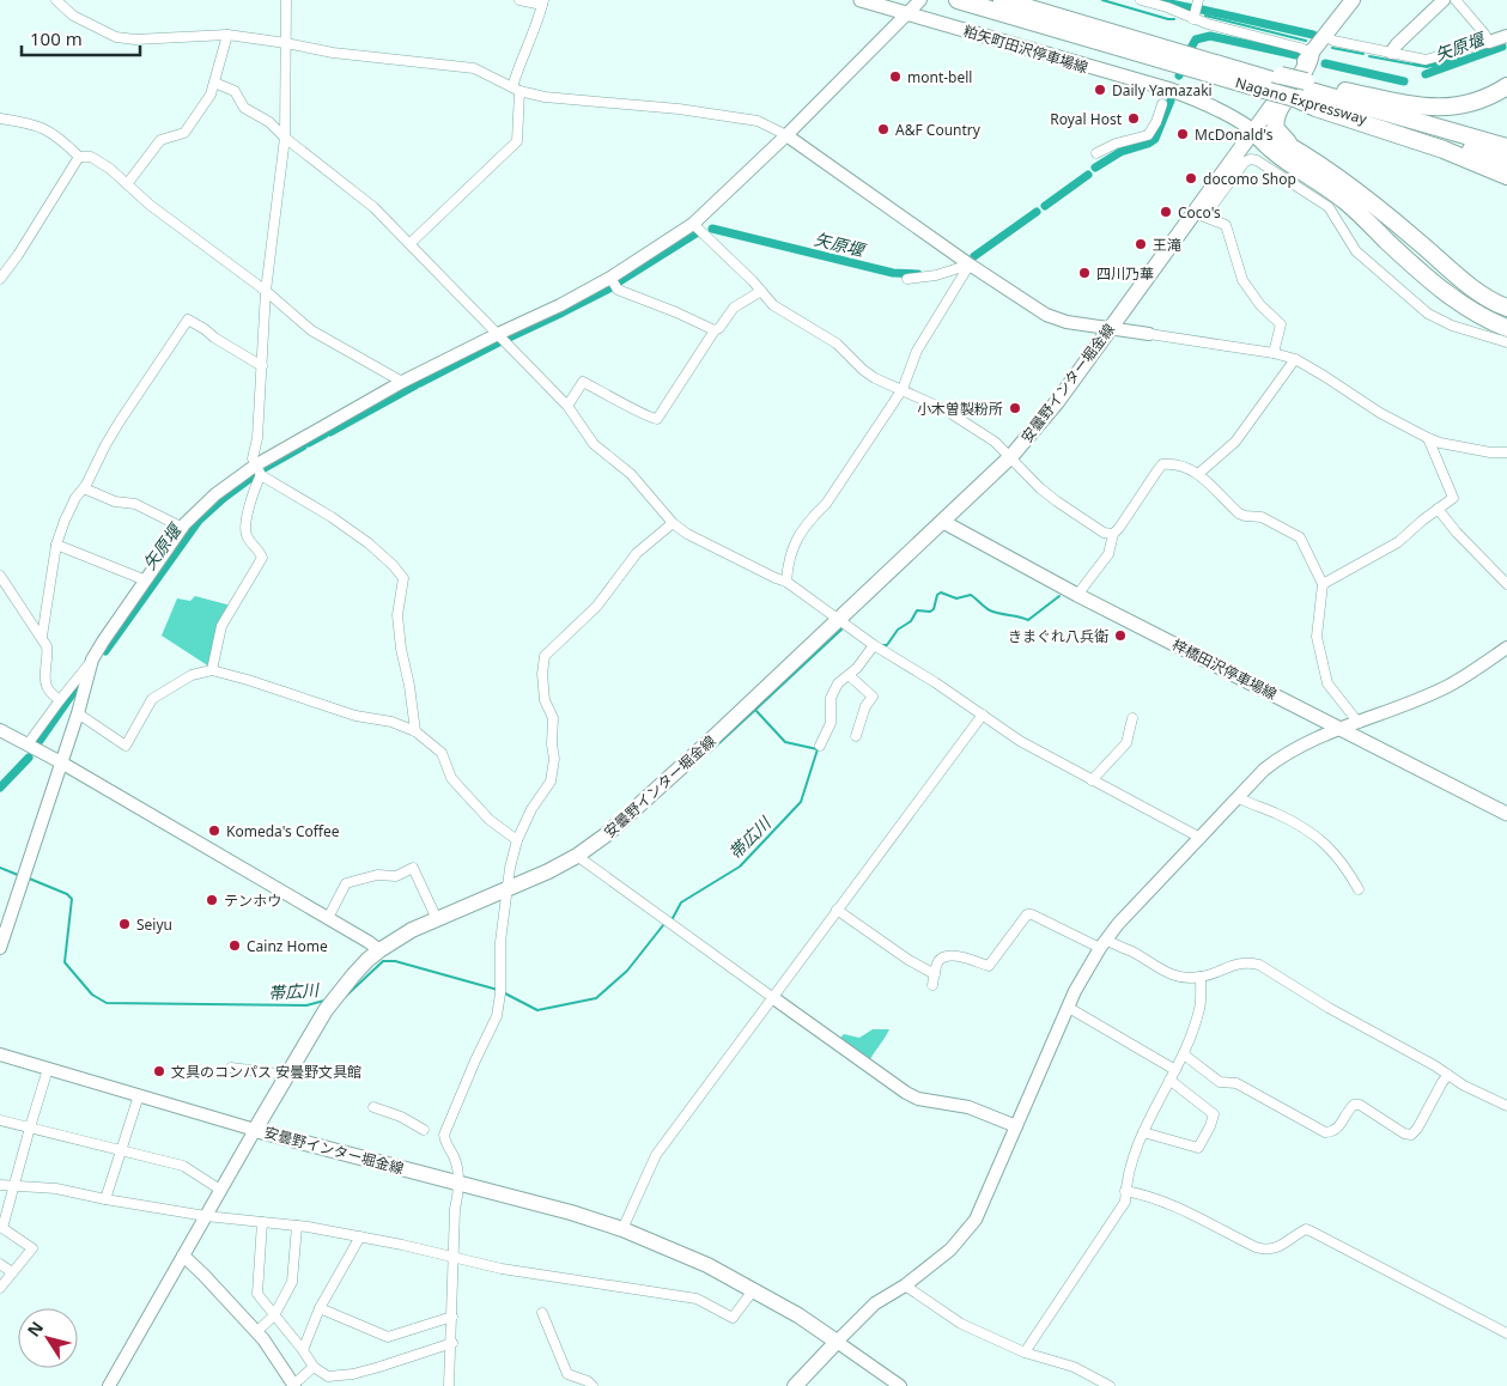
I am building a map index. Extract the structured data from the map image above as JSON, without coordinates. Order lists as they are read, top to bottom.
{
  "streets": {
    "highway": ["Nagano Expressway"],
    "main road": ["粕矢町田沢停車場線", "安曇野インター堀金線", "梓橋田沢停車場線"]
  },
  "crossings": [
    ["粕矢町田沢停車場線", "安曇野インター堀金線"],
    ["安曇野インター堀金線", "梓橋田沢停車場線"]
  ],
  "water": ["矢原堰", "帯広川"],
  "places": [
    "mont-bell",
    "Daily Yamazaki",
    "Royal Host",
    "A&F Country",
    "McDonald's",
    "docomo Shop",
    "Coco's",
    "王滝",
    "四川乃華",
    "小木曽製粉所",
    "きまぐれ八兵衛",
    "Komeda's Coffee",
    "テンホウ",
    "Seiyu",
    "Cainz Home",
    "文具のコンパス 安曇野文具館"
  ],
  "scale_bar": "100 m",
  "north": "top left"
}
